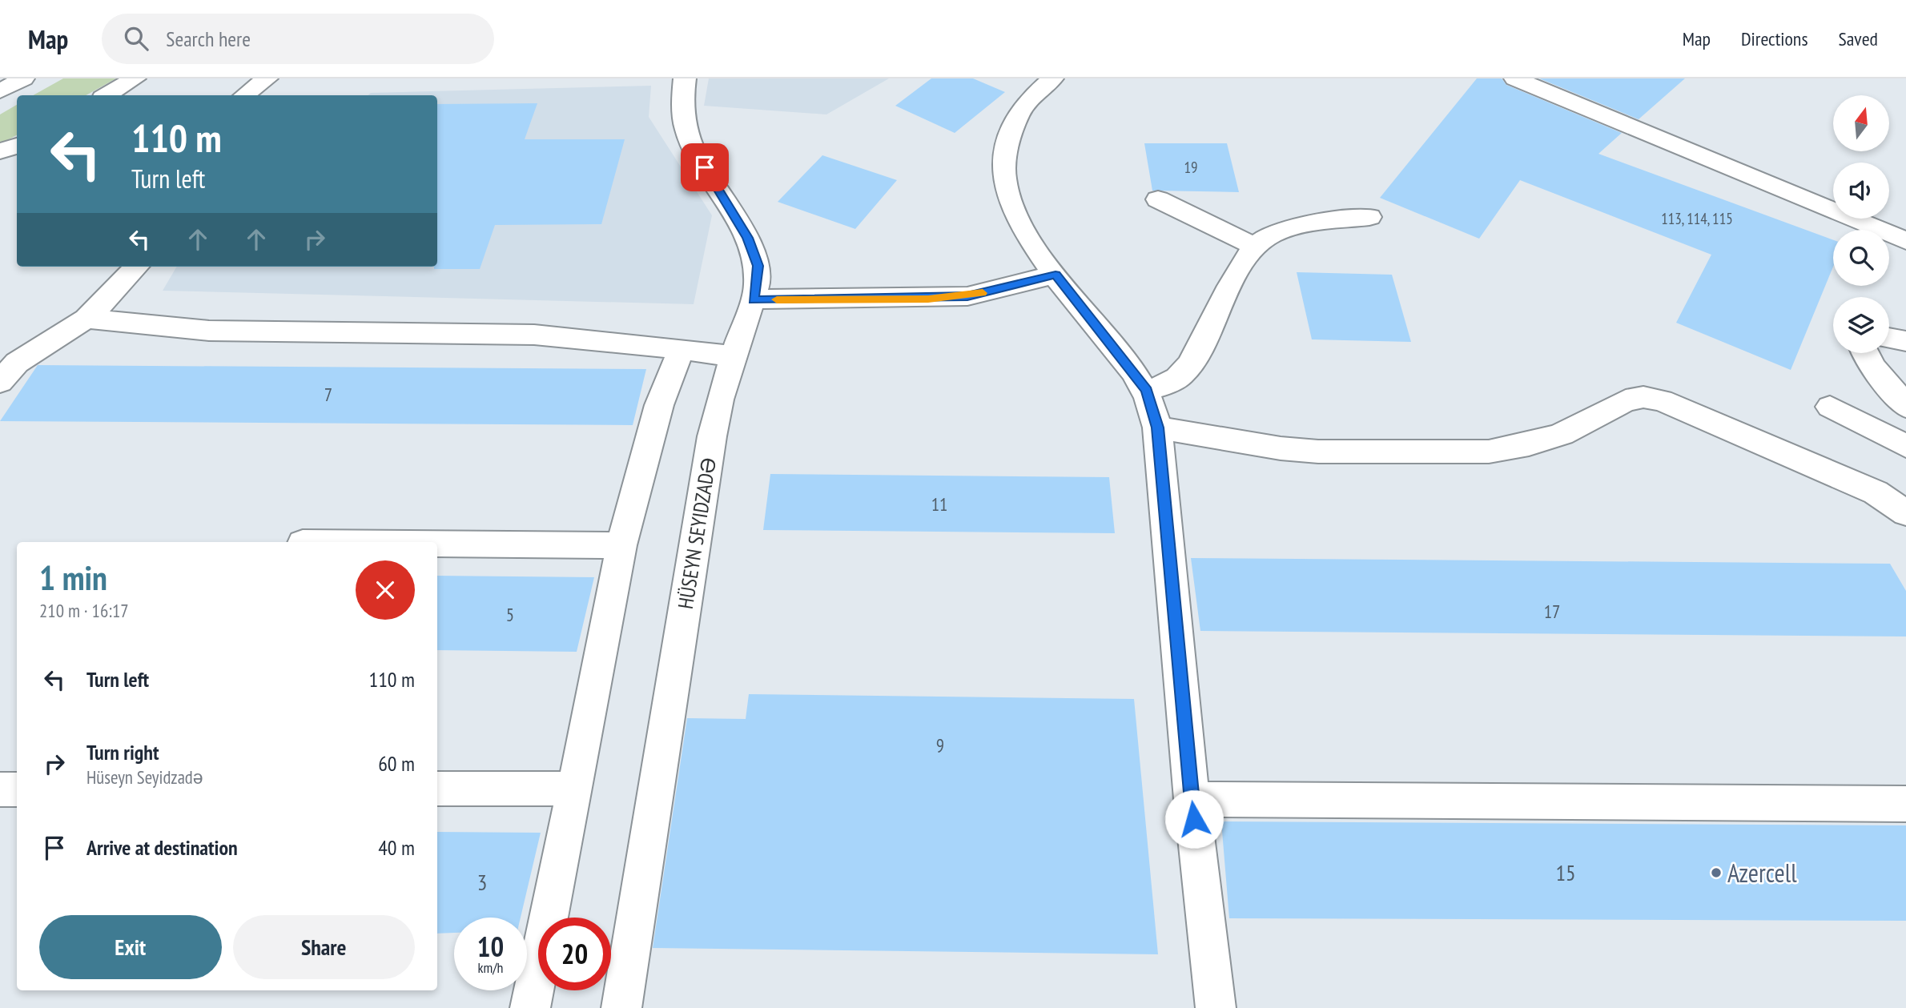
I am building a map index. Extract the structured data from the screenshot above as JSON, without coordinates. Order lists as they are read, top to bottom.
{
  "streets": {
    "street": ["HÜSEYN SEYIDZADƏ"]
  },
  "places": ["Azercell"],
  "house_numbers": [
    "19",
    "113, 114, 115",
    "7",
    "11",
    "17",
    "5",
    "9",
    "15",
    "3"
  ],
  "north": "top",
  "page": {
    "header": "Map",
    "search": "Search here",
    "nav": ["Map", "Directions", "Saved"],
    "turn": ["110 m", "Turn left"],
    "heading": ["1 min", "210 m · 16:17"],
    "list": [
      {
        "name": "Turn left",
        "value": "110 m"
      },
      {
        "name": "Turn right",
        "note": "Hüseyn Seyidzadə",
        "value": "60 m"
      },
      {
        "name": "Arrive at destination",
        "value": "40 m"
      }
    ],
    "buttons": ["Exit", "Share"],
    "speed": "10 km/h",
    "limit": "20"
  }
}
